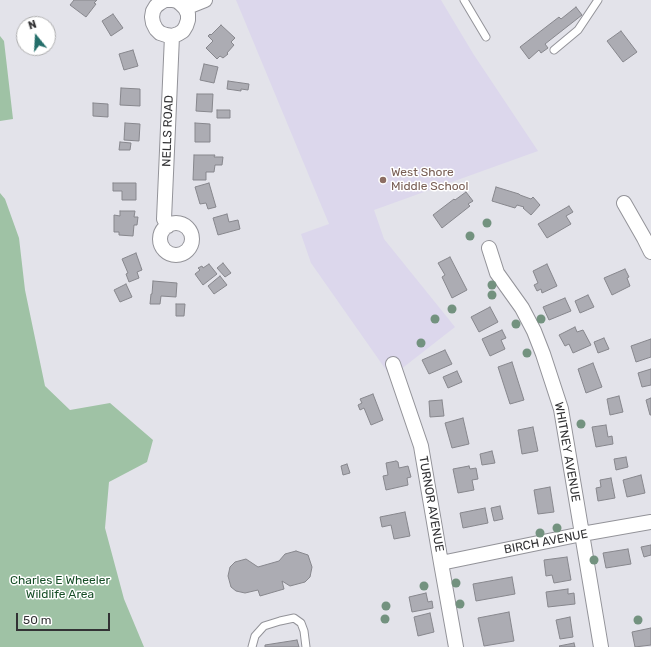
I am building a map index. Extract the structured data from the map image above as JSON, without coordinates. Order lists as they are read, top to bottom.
{
  "streets": {
    "street": [
      "NELLS ROAD",
      "WHITNEY AVENUE",
      "TURNOR AVENUE",
      "BIRCH AVENUE"
    ]
  },
  "crossings": [
    ["WHITNEY AVENUE", "BIRCH AVENUE"],
    ["TURNOR AVENUE", "BIRCH AVENUE"]
  ],
  "parks": ["Charles E Wheeler Wildlife Area"],
  "places": ["West Shore Middle School"],
  "scale_bar": "50 m",
  "north": "top"
}
